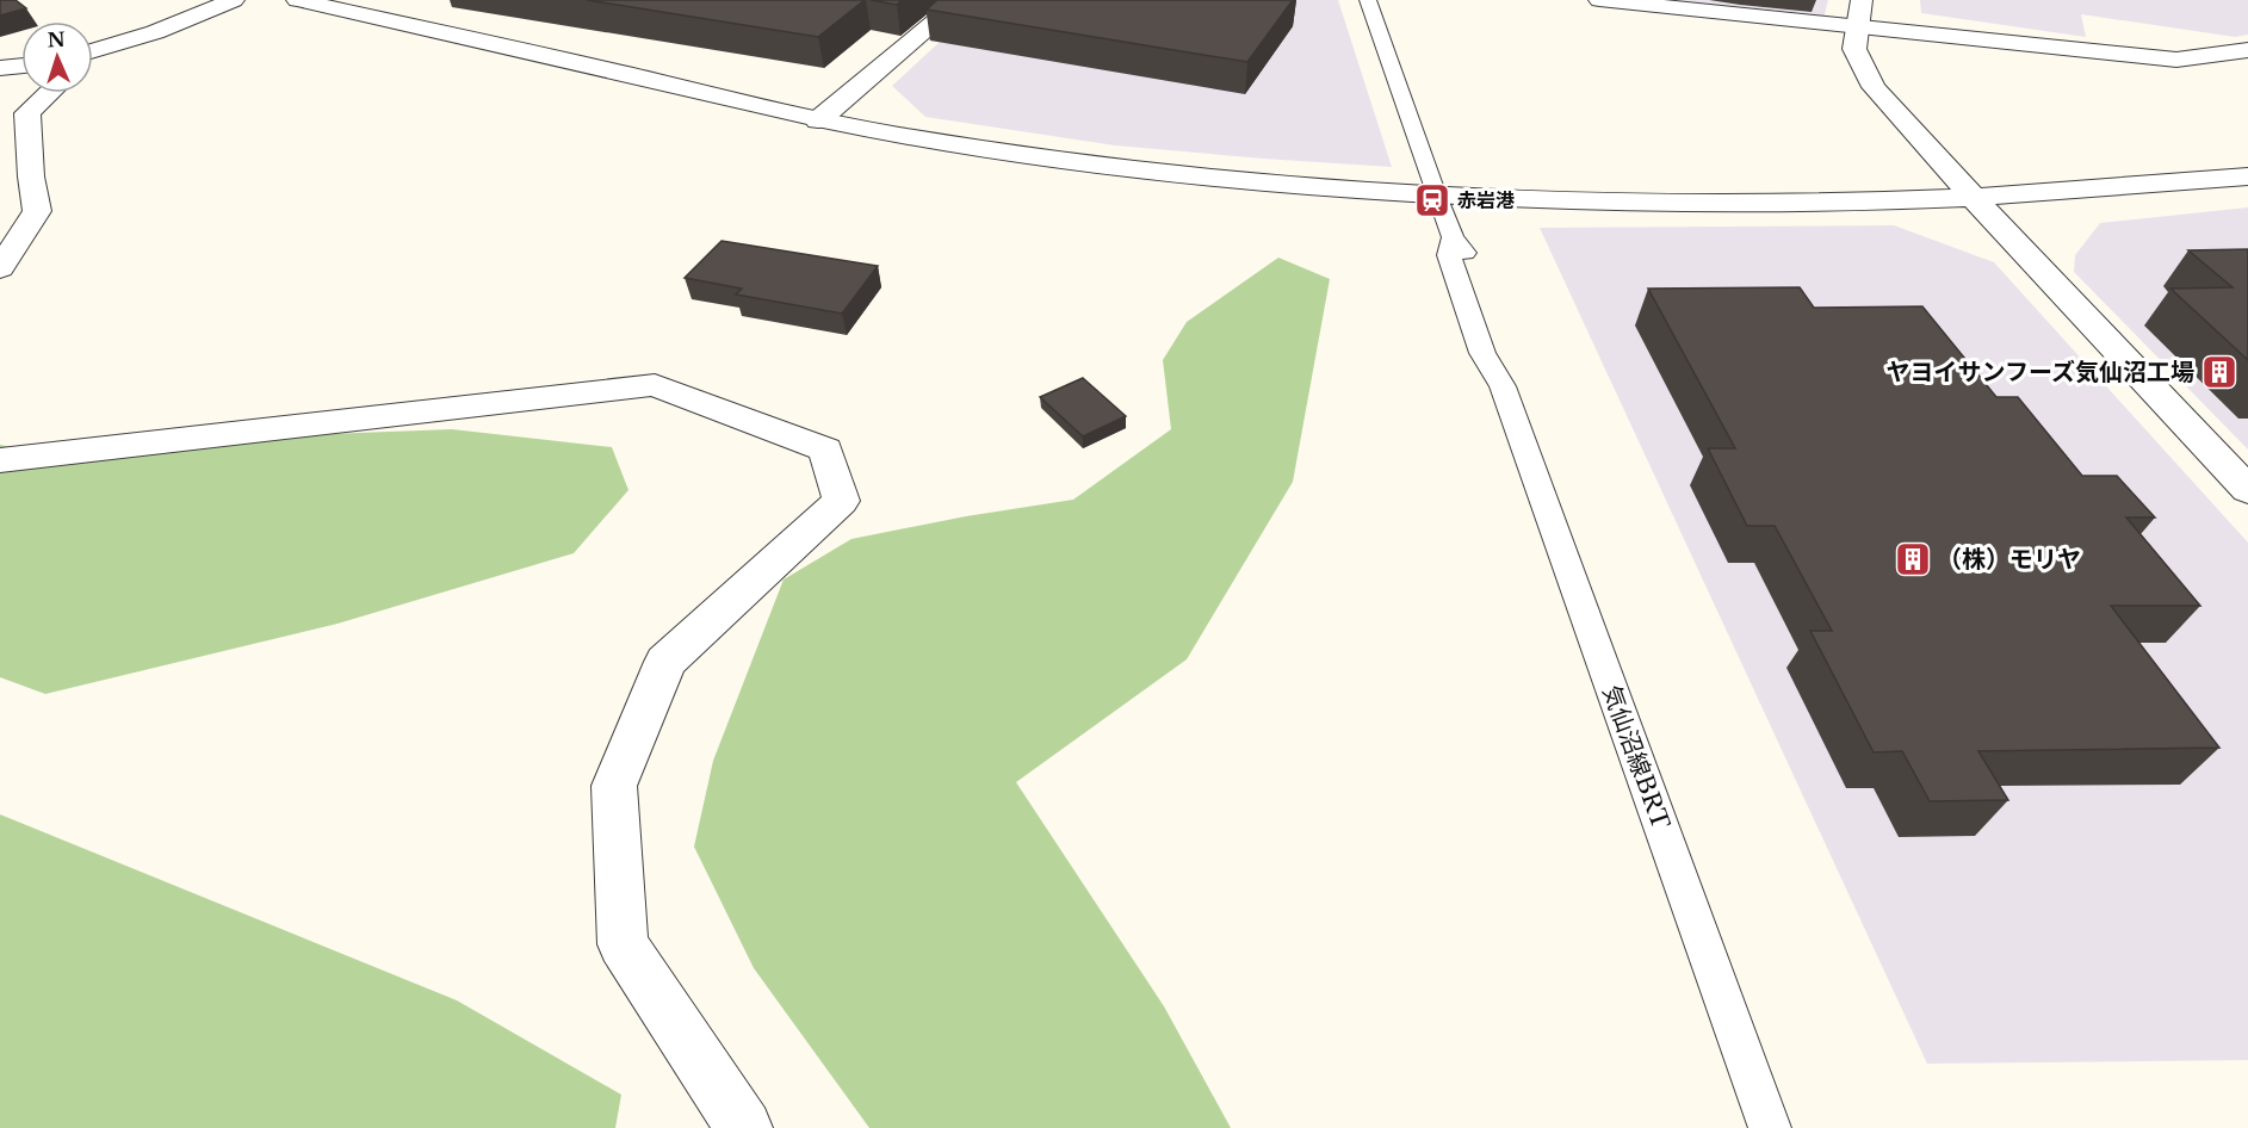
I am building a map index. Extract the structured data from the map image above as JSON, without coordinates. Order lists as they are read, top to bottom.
{
  "streets": {
    "lane": ["気仙沼線BRT"]
  },
  "places": {
    "station": ["赤岩港"],
    "building": ["ヤヨイサンフーズ気仙沼工場", "（株）モリヤ"]
  },
  "north": "top"
}
